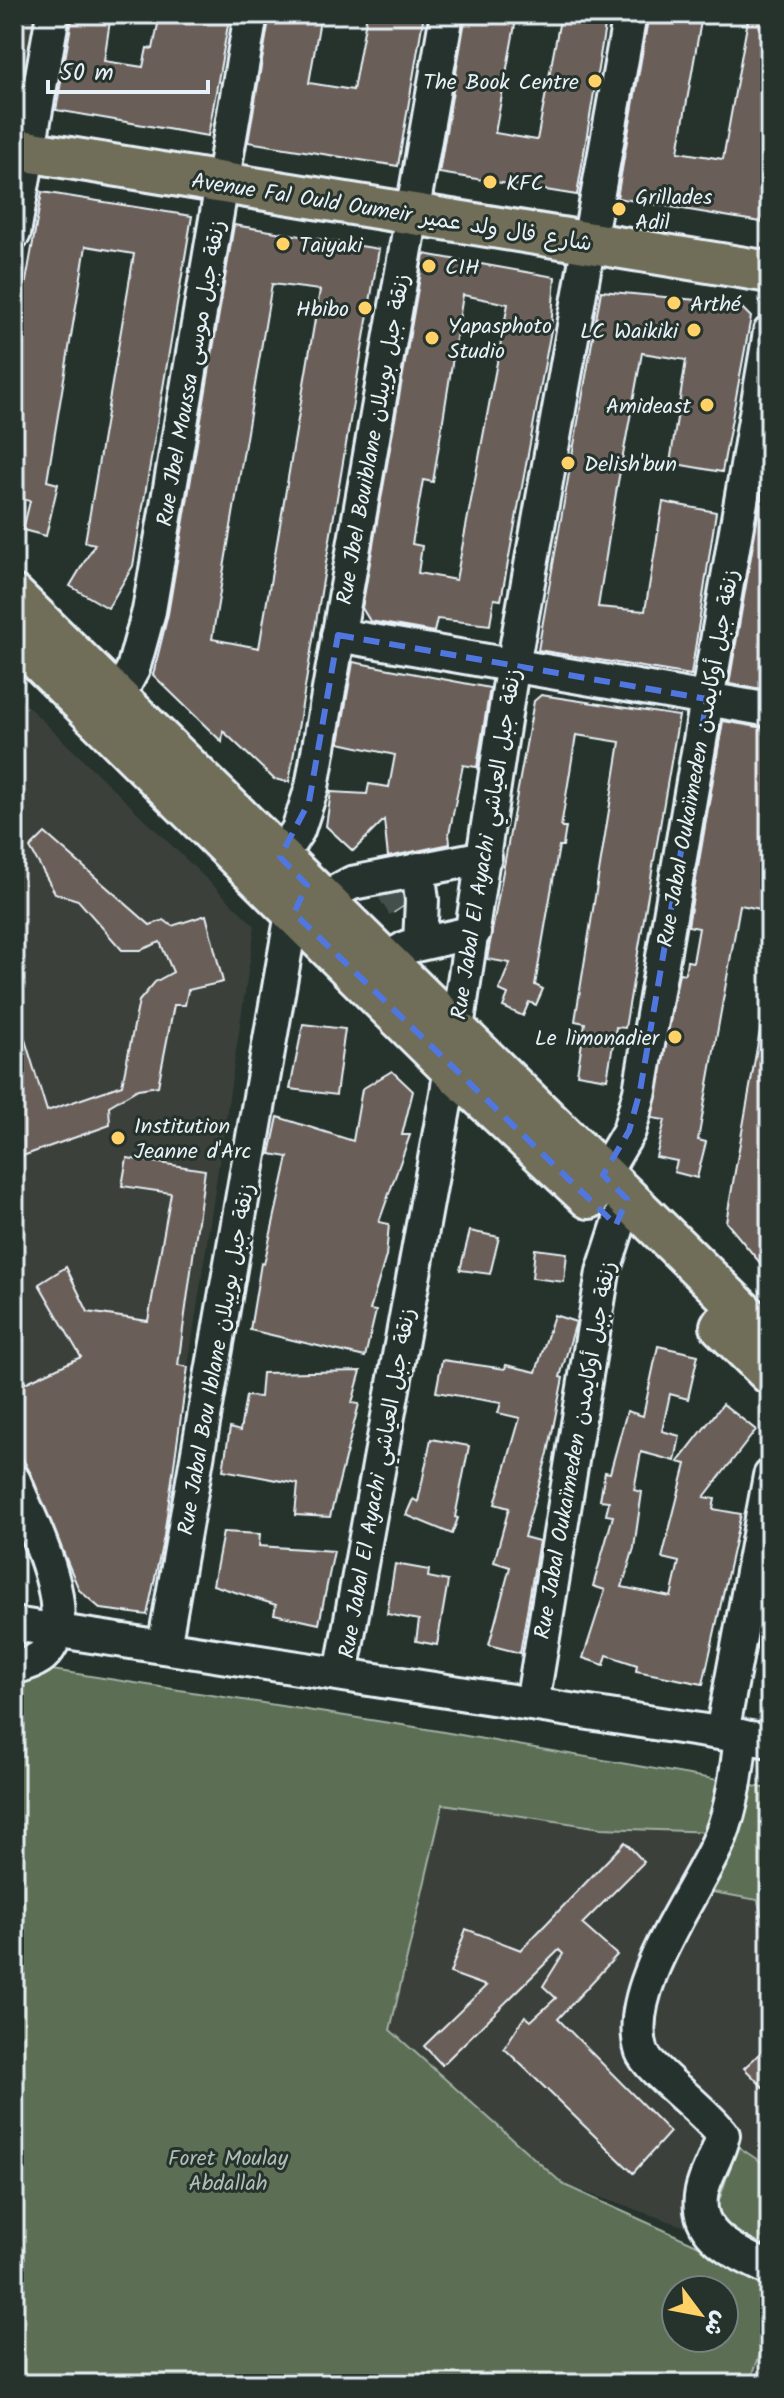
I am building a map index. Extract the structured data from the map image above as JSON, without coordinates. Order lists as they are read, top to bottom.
{
  "streets": {
    "main road": ["Avenue Fal Ould Oumeir شارع فال ولد عمير"],
    "street": [
      "Rue Jbel Moussa زنقة جبل موسى",
      "Rue Jbel Bouiblane زنقة جبل بويبلان",
      "Rue Jabal Oukaïmeden زنقة جبل أوكايمدن",
      "Rue Jabal El Ayachi زنقة جبل العياشي",
      "Rue Jabal Bou Iblane زنقة جبل بويبلان"
    ]
  },
  "crossings": [
    ["Avenue Fal Ould Oumeir شارع فال ولد عمير", "Rue Jbel Moussa زنقة جبل موسى"],
    ["Avenue Fal Ould Oumeir شارع فال ولد عمير", "Rue Jbel Bouiblane زنقة جبل بويبلان"],
    ["Avenue Fal Ould Oumeir شارع فال ولد عمير", "Rue Jabal El Ayachi زنقة جبل العياشي"]
  ],
  "parks": ["Foret Moulay Abdallah"],
  "places": [
    "The Book Centre",
    "KFC",
    "Grillades Adil",
    "Taiyaki",
    "CIH",
    "Arthé",
    "Hbibo",
    "LC Waikiki",
    "Yapasphoto Studio",
    "Amideast",
    "Delish'bun",
    "Le limonadier",
    "Institution Jeanne d'Arc"
  ],
  "scale_bar": "50 m",
  "north": "bottom right"
}
